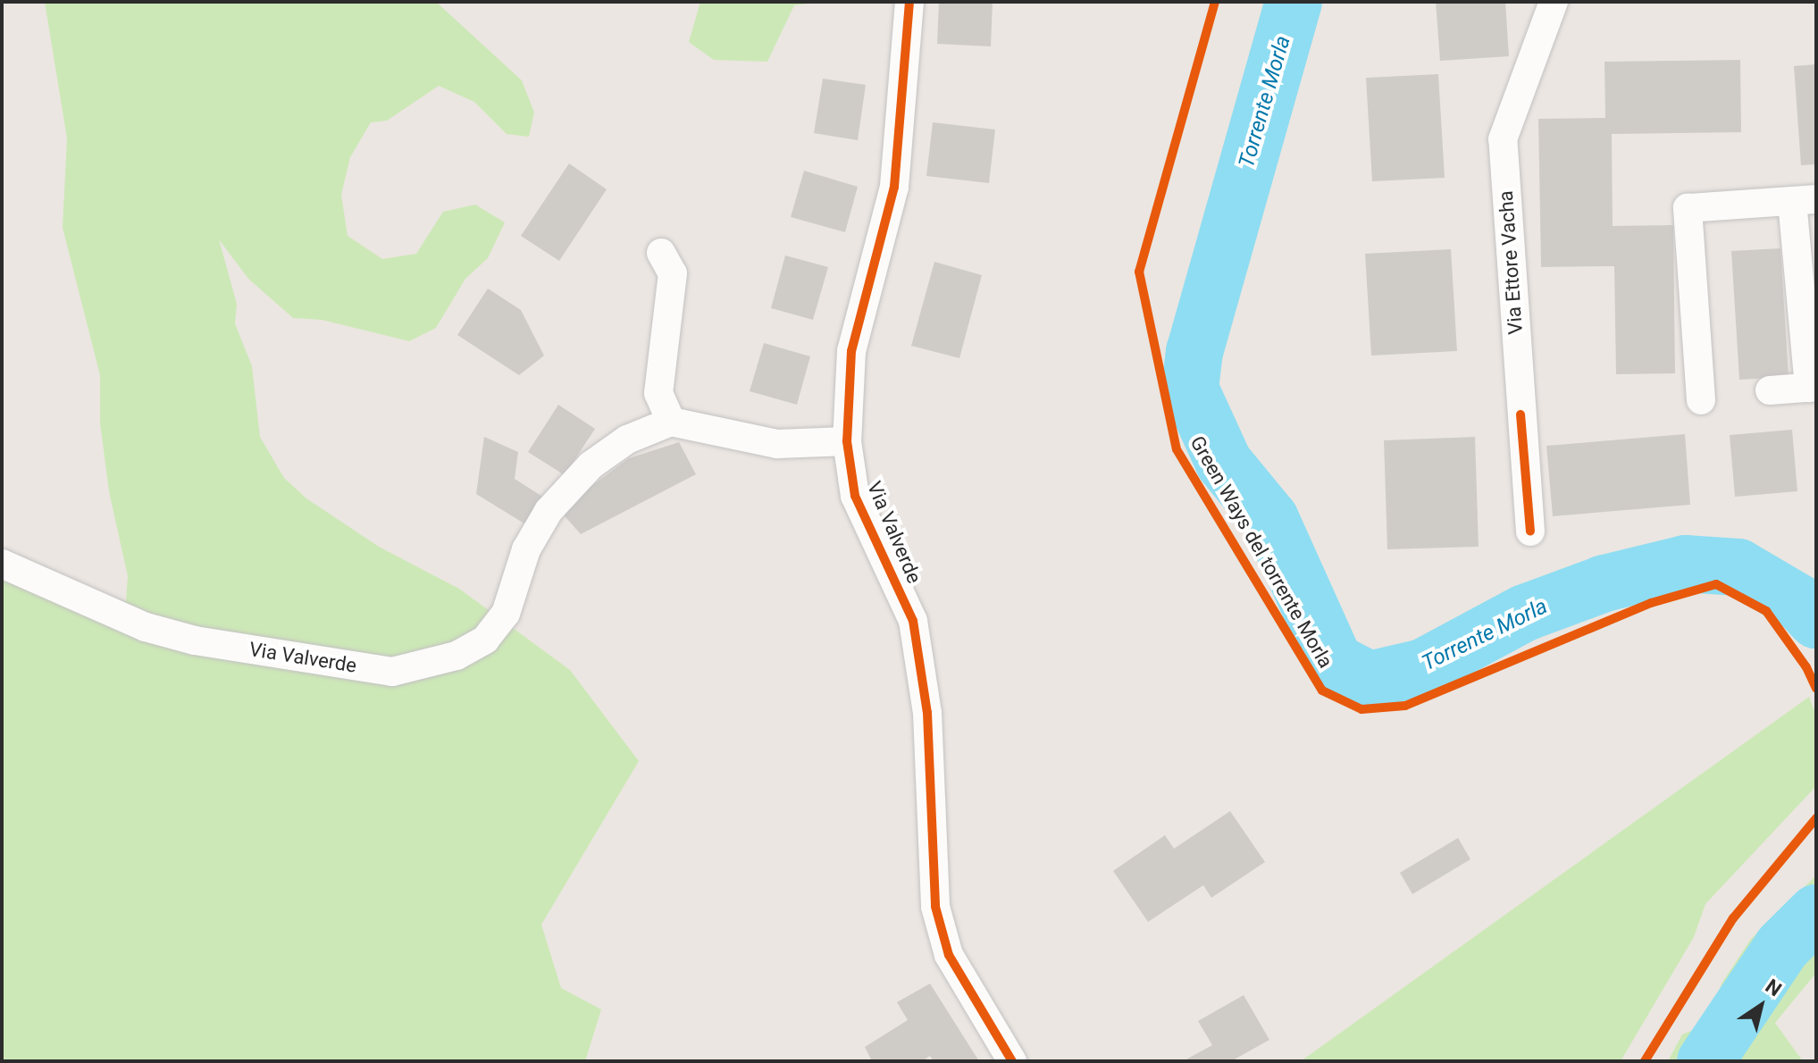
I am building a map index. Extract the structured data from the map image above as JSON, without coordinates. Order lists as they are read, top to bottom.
{
  "streets": {
    "street": ["Via Ettore Vacha", "Via Valverde"],
    "cycle path": ["Green Ways del torrente Morla"]
  },
  "water": ["Torrente Morla"],
  "north": "top right"
}
